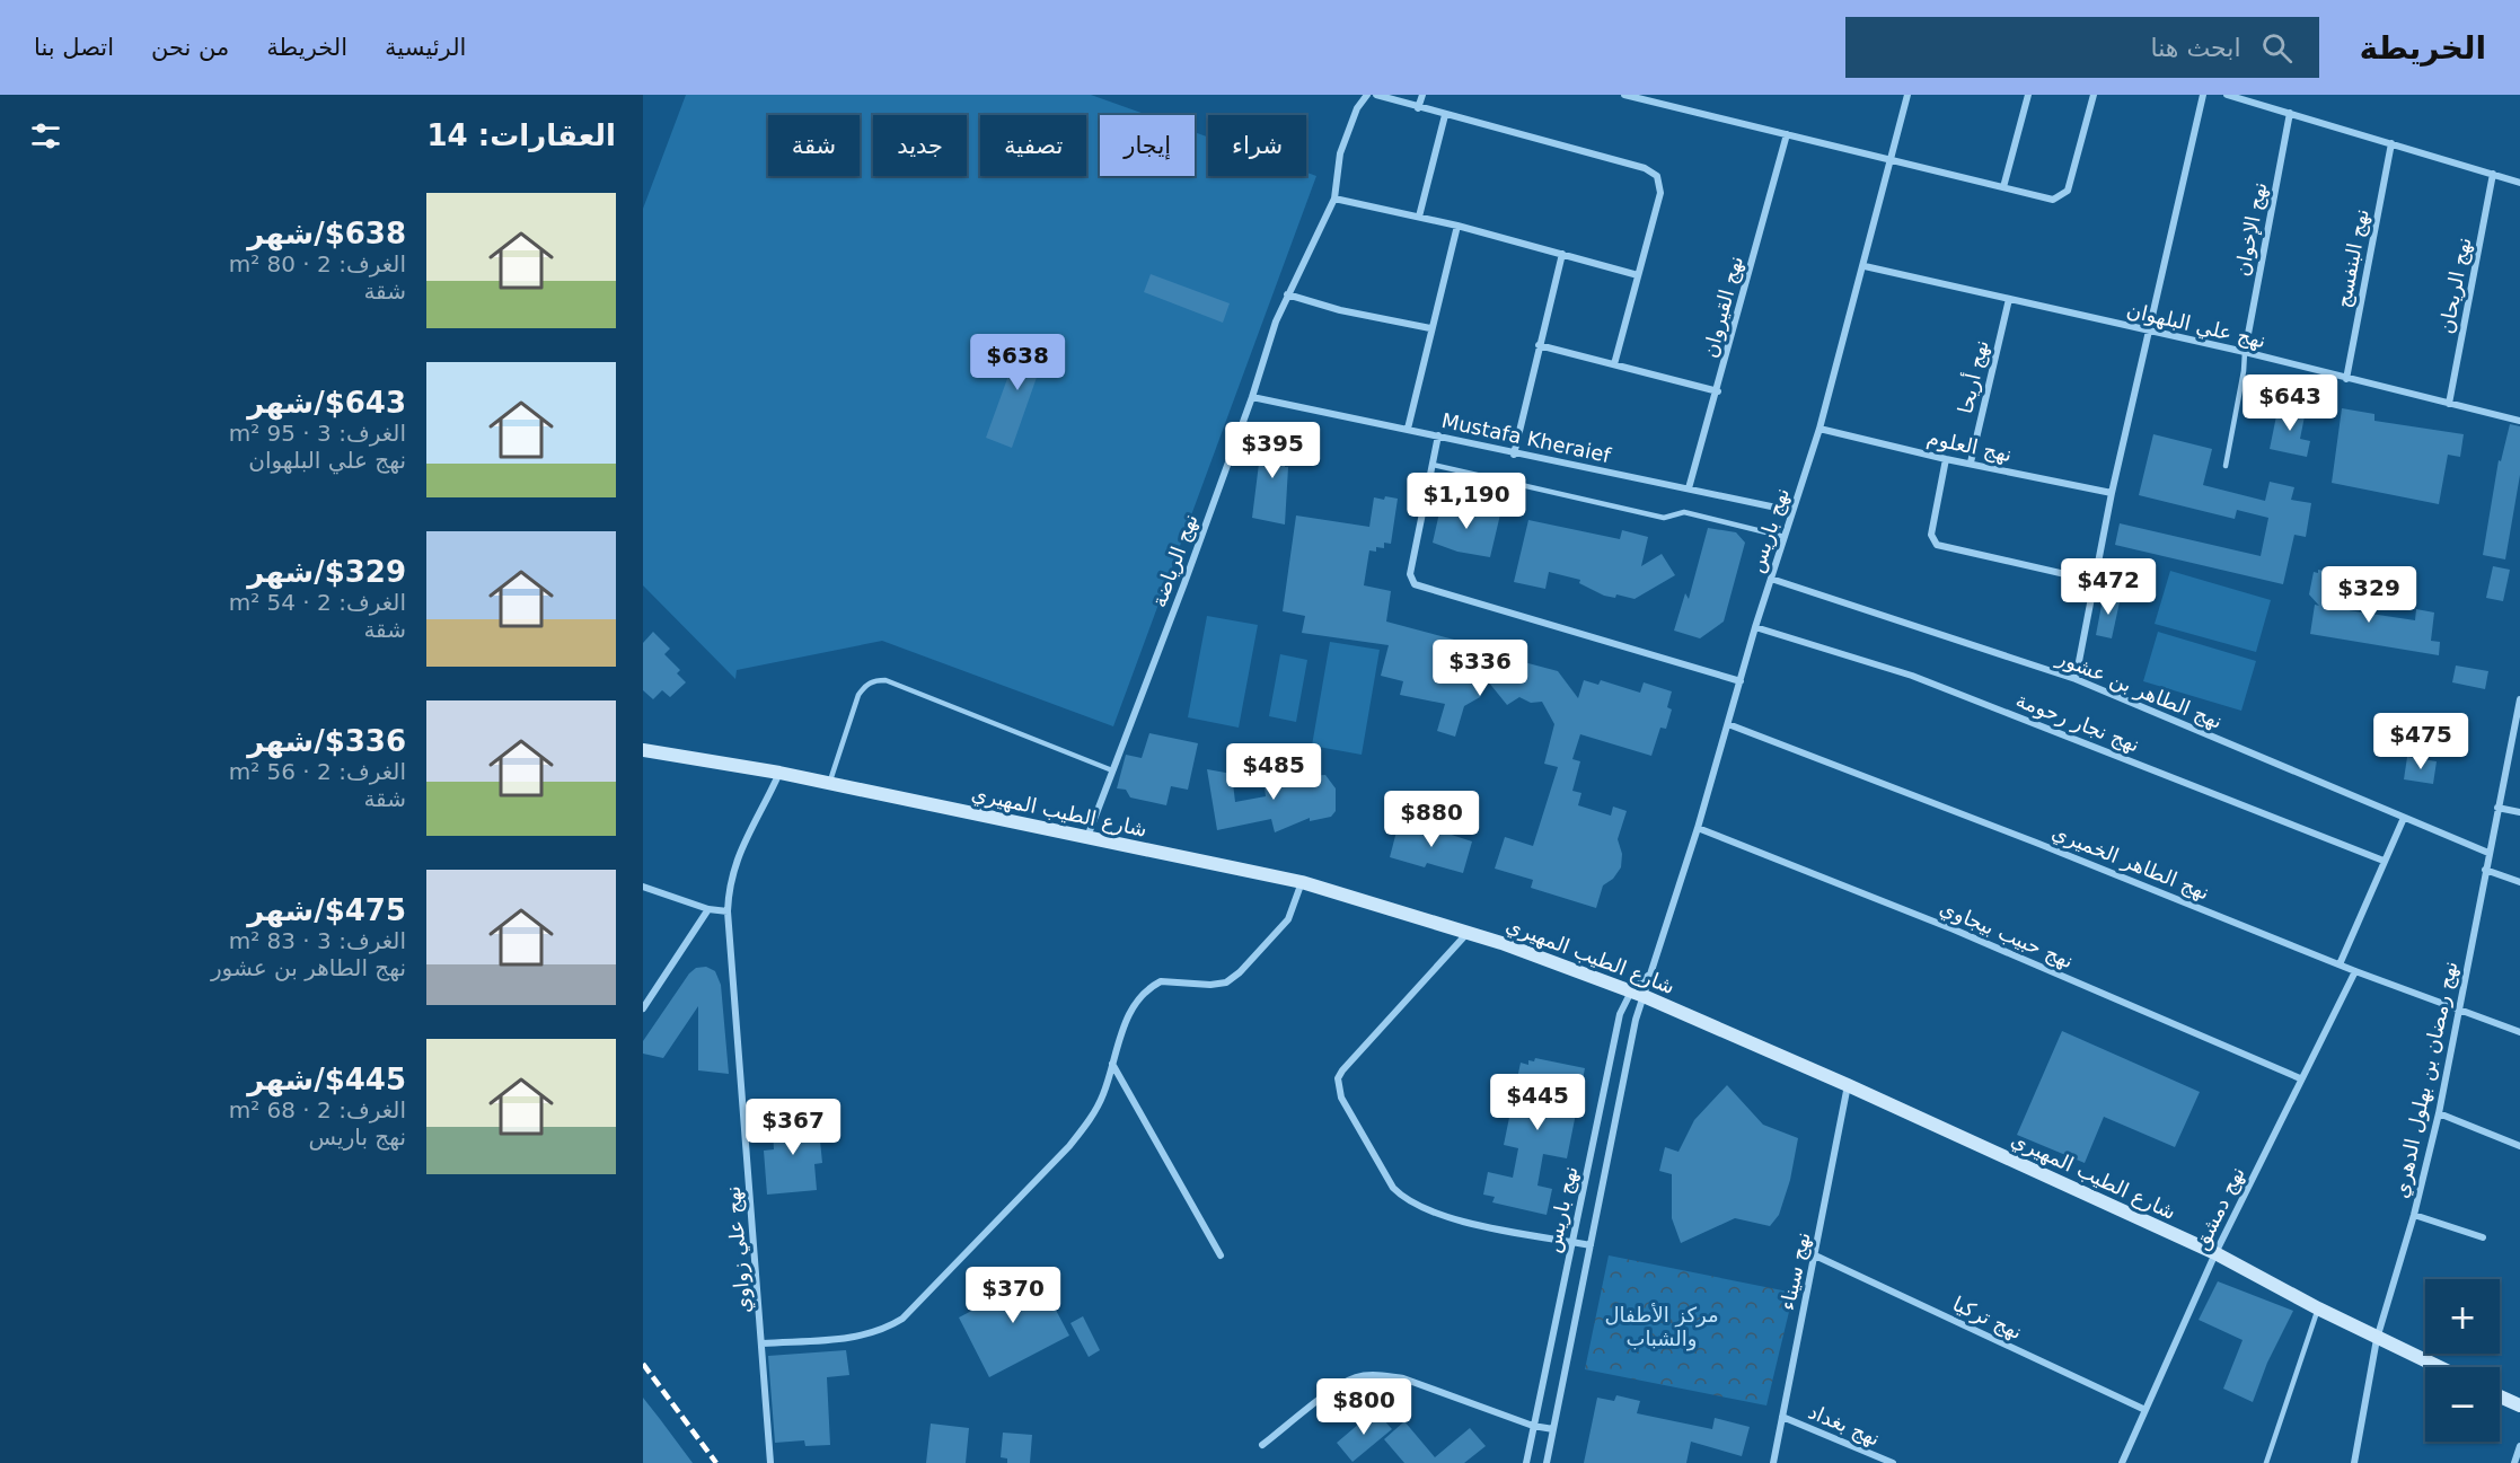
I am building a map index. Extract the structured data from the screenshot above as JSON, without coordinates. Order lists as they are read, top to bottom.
{
  "streets": {
    "street": [
      "نهج الإخوان",
      "نهج البنفسج",
      "نهج الريحان",
      "نهج القيروان",
      "نهج علي البلهوان",
      "نهج أريحا",
      "Mustafa Kheraief",
      "نهج العلوم",
      "نهج باريس",
      "نهج الرياضة",
      "نهج الطاهر بن عشور",
      "نهج نجار رحومة",
      "شارع الطيب المهيري",
      "نهج الطاهر الخميري",
      "نهج حبيب بيجاوي",
      "نهج رمضان بن بهلول الدهري",
      "نهج دمشق",
      "نهج علي زواوي",
      "نهج سيناء",
      "نهج تركيا",
      "نهج بغداد"
    ]
  },
  "crossings": [
    ["نهج الإخوان", "نهج علي البلهوان"],
    ["نهج البنفسج", "نهج علي البلهوان"],
    ["نهج الريحان", "نهج علي البلهوان"],
    ["نهج القيروان", "Mustafa Kheraief"],
    ["نهج علي البلهوان", "نهج أريحا"],
    ["نهج علي البلهوان", "نهج باريس"],
    ["نهج أريحا", "نهج العلوم"],
    ["Mustafa Kheraief", "نهج باريس"],
    ["Mustafa Kheraief", "نهج الرياضة"],
    ["نهج العلوم", "نهج باريس"],
    ["نهج باريس", "نهج الطاهر بن عشور"],
    ["نهج باريس", "نهج نجار رحومة"],
    ["نهج باريس", "شارع الطيب المهيري"],
    ["نهج باريس", "نهج الطاهر الخميري"],
    ["نهج باريس", "نهج حبيب بيجاوي"],
    ["نهج الرياضة", "شارع الطيب المهيري"],
    ["نهج الطاهر بن عشور", "نهج رمضان بن بهلول الدهري"],
    ["شارع الطيب المهيري", "نهج رمضان بن بهلول الدهري"],
    ["شارع الطيب المهيري", "نهج دمشق"],
    ["شارع الطيب المهيري", "نهج علي زواوي"],
    ["شارع الطيب المهيري", "نهج سيناء"],
    ["نهج الطاهر الخميري", "نهج رمضان بن بهلول الدهري"],
    ["نهج الطاهر الخميري", "نهج دمشق"],
    ["نهج حبيب بيجاوي", "نهج دمشق"],
    ["نهج دمشق", "نهج تركيا"],
    ["نهج سيناء", "نهج تركيا"],
    ["نهج سيناء", "نهج بغداد"]
  ],
  "parks": ["مركز الأطفال والشباب"],
  "page": {
    "header": "الخريطة",
    "search": "ابحث هنا",
    "nav": [
      "الرئيسية",
      "الخريطة",
      "من نحن",
      "اتصل بنا"
    ],
    "heading": "العقارات: 14",
    "chip": [
      "شراء",
      "إيجار",
      "تصفية",
      "جديد",
      "شقة"
    ],
    "list": [
      {
        "name": "$638/شهر",
        "note": "الغرف: 2 · 80 m² · شقة"
      },
      {
        "name": "$643/شهر",
        "note": "الغرف: 3 · 95 m² · نهج علي البلهوان"
      },
      {
        "name": "$329/شهر",
        "note": "الغرف: 2 · 54 m² · شقة"
      },
      {
        "name": "$336/شهر",
        "note": "الغرف: 2 · 56 m² · شقة"
      },
      {
        "name": "$475/شهر",
        "note": "الغرف: 3 · 83 m² · نهج الطاهر بن عشور"
      },
      {
        "name": "$445/شهر",
        "note": "الغرف: 2 · 68 m² · نهج باريس"
      }
    ],
    "price": [
      "$638",
      "$643",
      "$395",
      "$1,190",
      "$472",
      "$329",
      "$336",
      "$475",
      "$485",
      "$880",
      "$445",
      "$367",
      "$370",
      "$800"
    ],
    "map_buttons": ["+", "−"]
  }
}
